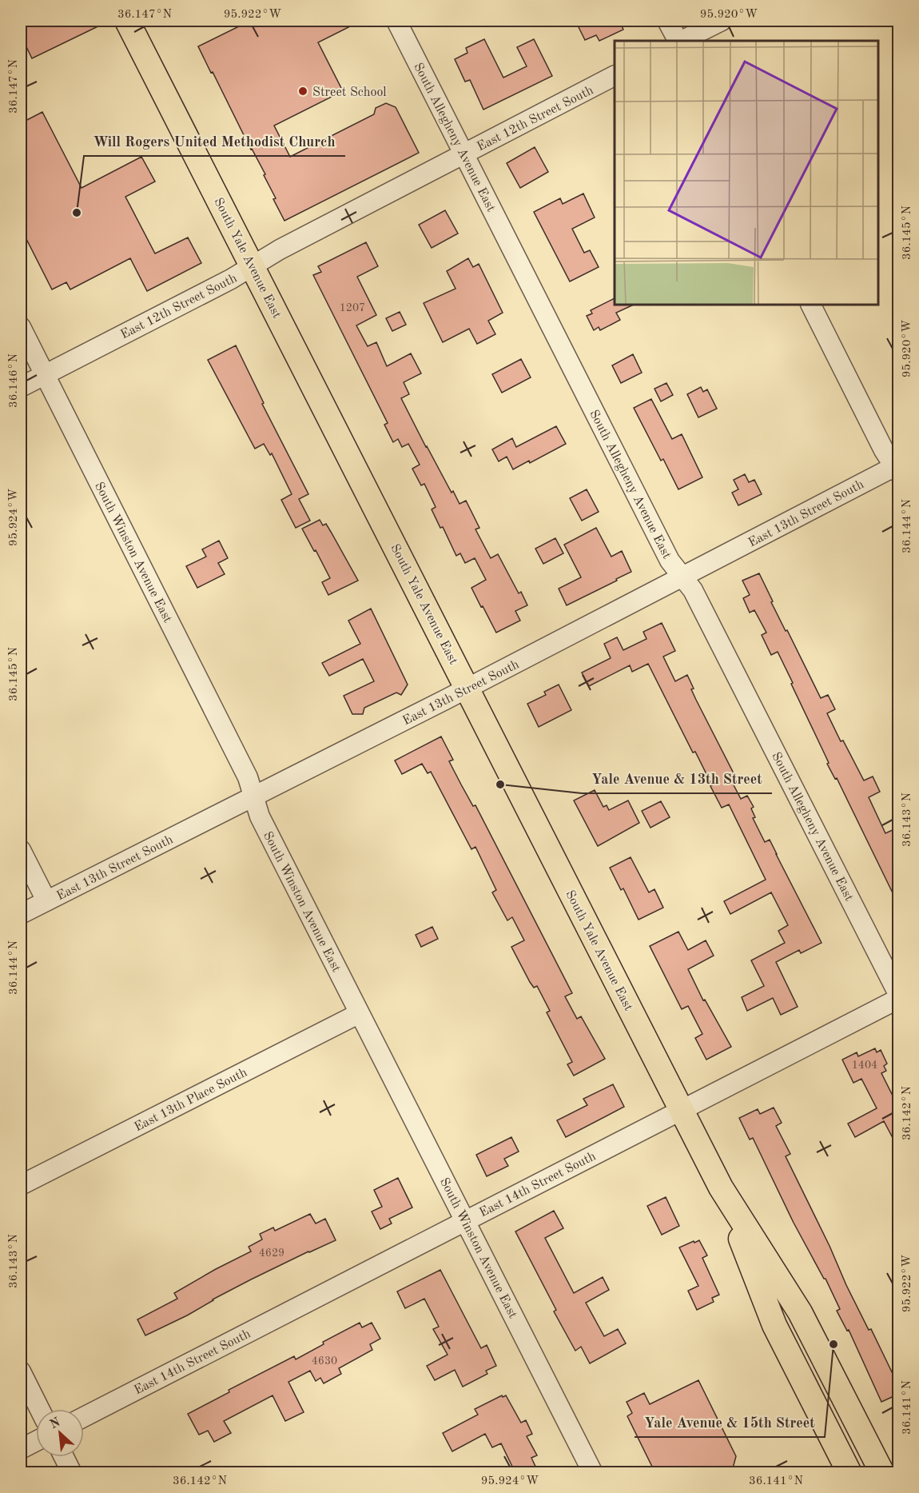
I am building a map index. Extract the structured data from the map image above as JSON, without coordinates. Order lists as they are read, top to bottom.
{
  "streets": {
    "main road": ["South Yale Avenue East"],
    "street": [
      "East 12th Street South",
      "South Allegheny Avenue East",
      "East 13th Street South",
      "South Winston Avenue East",
      "East 13th Place South",
      "East 14th Street South"
    ]
  },
  "crossings": [
    ["East 12th Street South", "South Allegheny Avenue East"],
    ["East 12th Street South", "South Yale Avenue East"],
    ["East 12th Street South", "South Winston Avenue East"],
    ["South Allegheny Avenue East", "East 13th Street South"],
    ["South Yale Avenue East", "East 13th Street South"],
    ["South Yale Avenue East", "East 14th Street South"],
    ["East 13th Street South", "South Winston Avenue East"],
    ["South Winston Avenue East", "East 13th Place South"],
    ["South Winston Avenue East", "East 14th Street South"]
  ],
  "places": [
    "Street School",
    "Will Rogers United Methodist Church",
    "Yale Avenue & 13th Street",
    "Yale Avenue & 15th Street"
  ],
  "house_numbers": [
    "1207",
    "1404",
    "4629",
    "4630"
  ],
  "north": "top left",
  "coordinates": [
    "36.147°N",
    "95.922°W",
    "95.920°W",
    "36.145°N",
    "36.146°N",
    "95.924°W",
    "36.144°N",
    "36.143°N",
    "36.142°N",
    "36.141°N"
  ]
}
